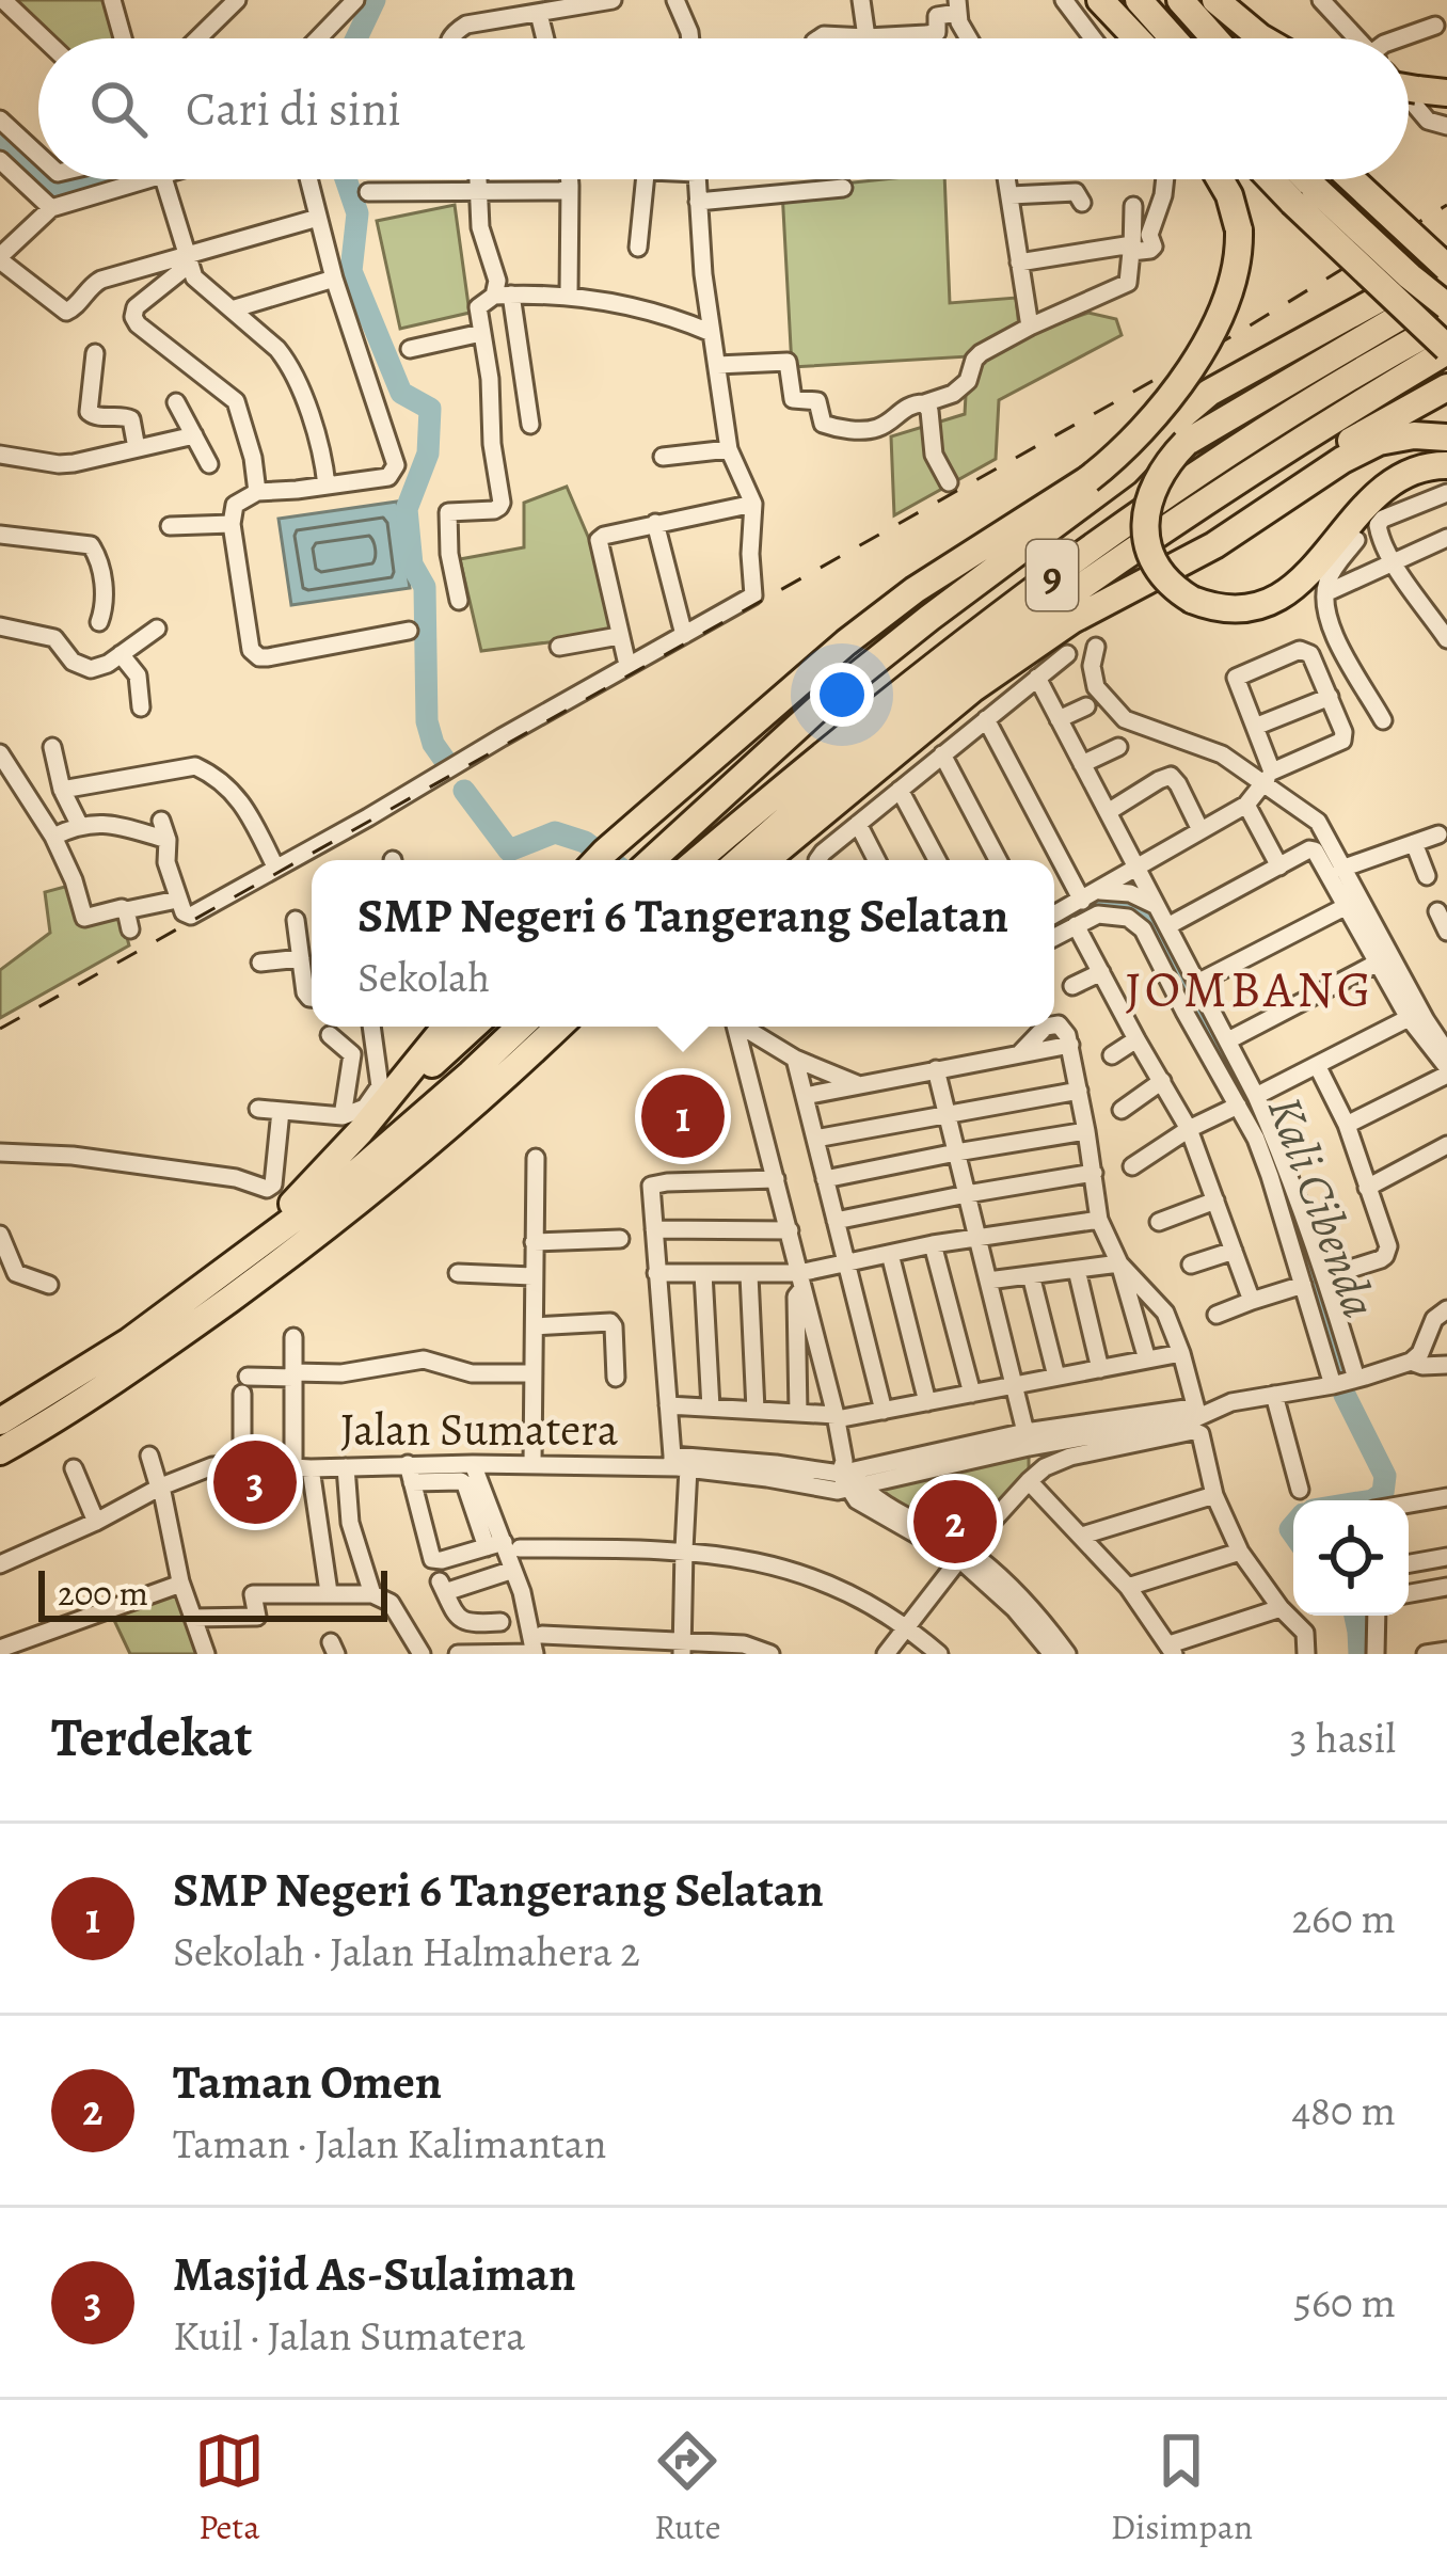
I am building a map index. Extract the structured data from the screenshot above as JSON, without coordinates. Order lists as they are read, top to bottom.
{
  "streets": {
    "highway": ["9"],
    "street": ["Jalan Sumatera"]
  },
  "districts": ["JOMBANG"],
  "water": ["Kali Cibenda"],
  "scale_bar": "200 m",
  "page": {
    "search": "Cari di sini",
    "popup": ["SMP Negeri 6 Tangerang Selatan", "Sekolah"],
    "pins": ["1", "3", "2"],
    "scale": "200 m",
    "heading": ["Terdekat", "3 hasil"],
    "list": [
      {
        "mark": "1",
        "name": "SMP Negeri 6 Tangerang Selatan",
        "note": "Sekolah · Jalan Halmahera 2",
        "value": "260 m"
      },
      {
        "mark": "2",
        "name": "Taman Omen",
        "note": "Taman · Jalan Kalimantan",
        "value": "480 m"
      },
      {
        "mark": "3",
        "name": "Masjid As-Sulaiman",
        "note": "Kuil · Jalan Sumatera",
        "value": "560 m"
      }
    ],
    "nav": ["Peta", "Rute", "Disimpan"]
  }
}
